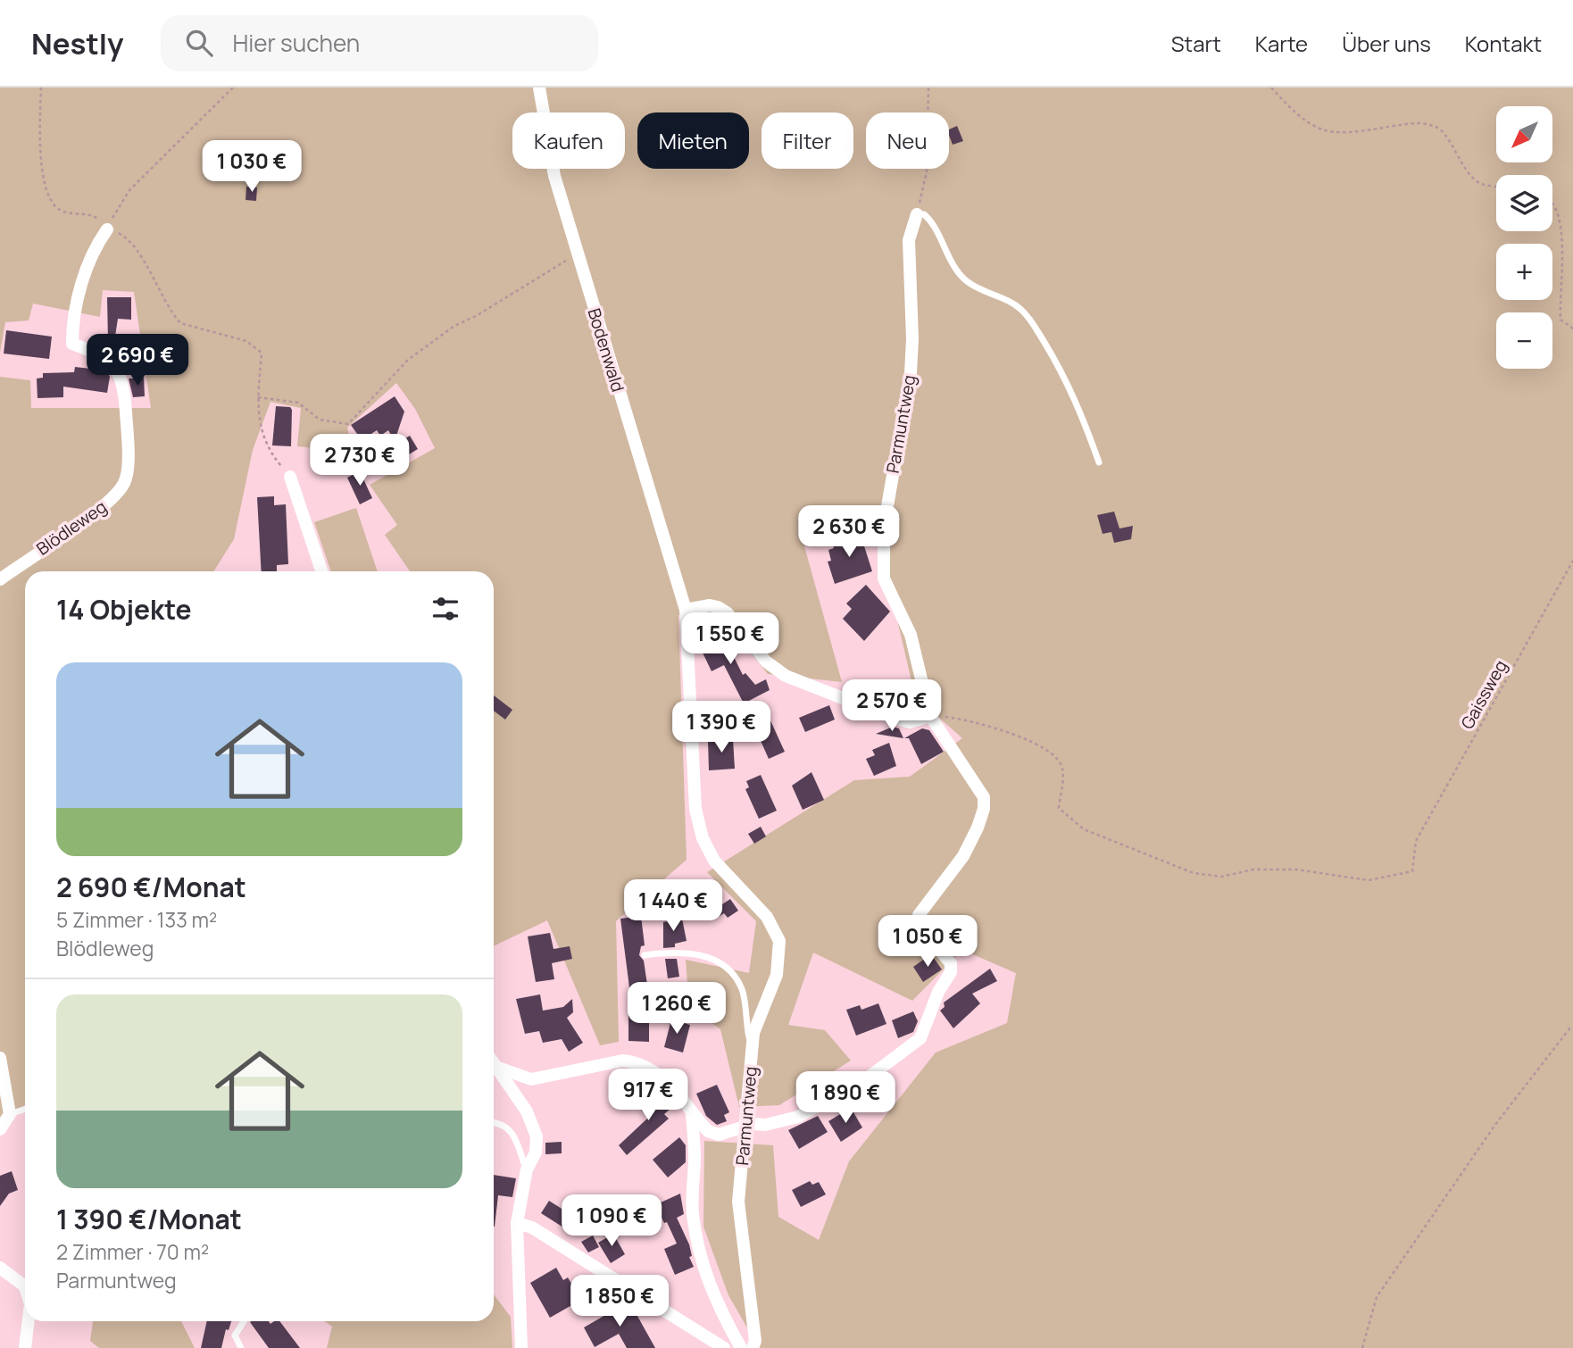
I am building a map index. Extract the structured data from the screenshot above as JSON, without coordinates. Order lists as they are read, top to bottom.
{
  "streets": {
    "street": ["Bodenwald", "Parmuntweg", "Blödleweg"],
    "path": ["Gaissweg"]
  },
  "crossings": [
    ["Bodenwald", "Parmuntweg"],
    ["Parmuntweg", "Gaissweg"]
  ],
  "north": "bottom left",
  "page": {
    "header": "Nestly",
    "search": "Hier suchen",
    "nav": [
      "Start",
      "Karte",
      "Über uns",
      "Kontakt"
    ],
    "map_buttons": ["+", "−"],
    "chip": [
      "Kaufen",
      "Mieten",
      "Filter",
      "Neu"
    ],
    "price": [
      "1 030 €",
      "2 690 €",
      "2 730 €",
      "2 630 €",
      "1 550 €",
      "2 570 €",
      "1 390 €",
      "1 440 €",
      "1 050 €",
      "1 260 €",
      "917 €",
      "1 890 €",
      "1 090 €",
      "1 850 €"
    ],
    "heading": "14 Objekte",
    "list": [
      {
        "name": "2 690 €/Monat",
        "note": "5 Zimmer · 133 m² · Blödleweg"
      },
      {
        "name": "1 390 €/Monat",
        "note": "2 Zimmer · 70 m² · Parmuntweg"
      }
    ]
  }
}
